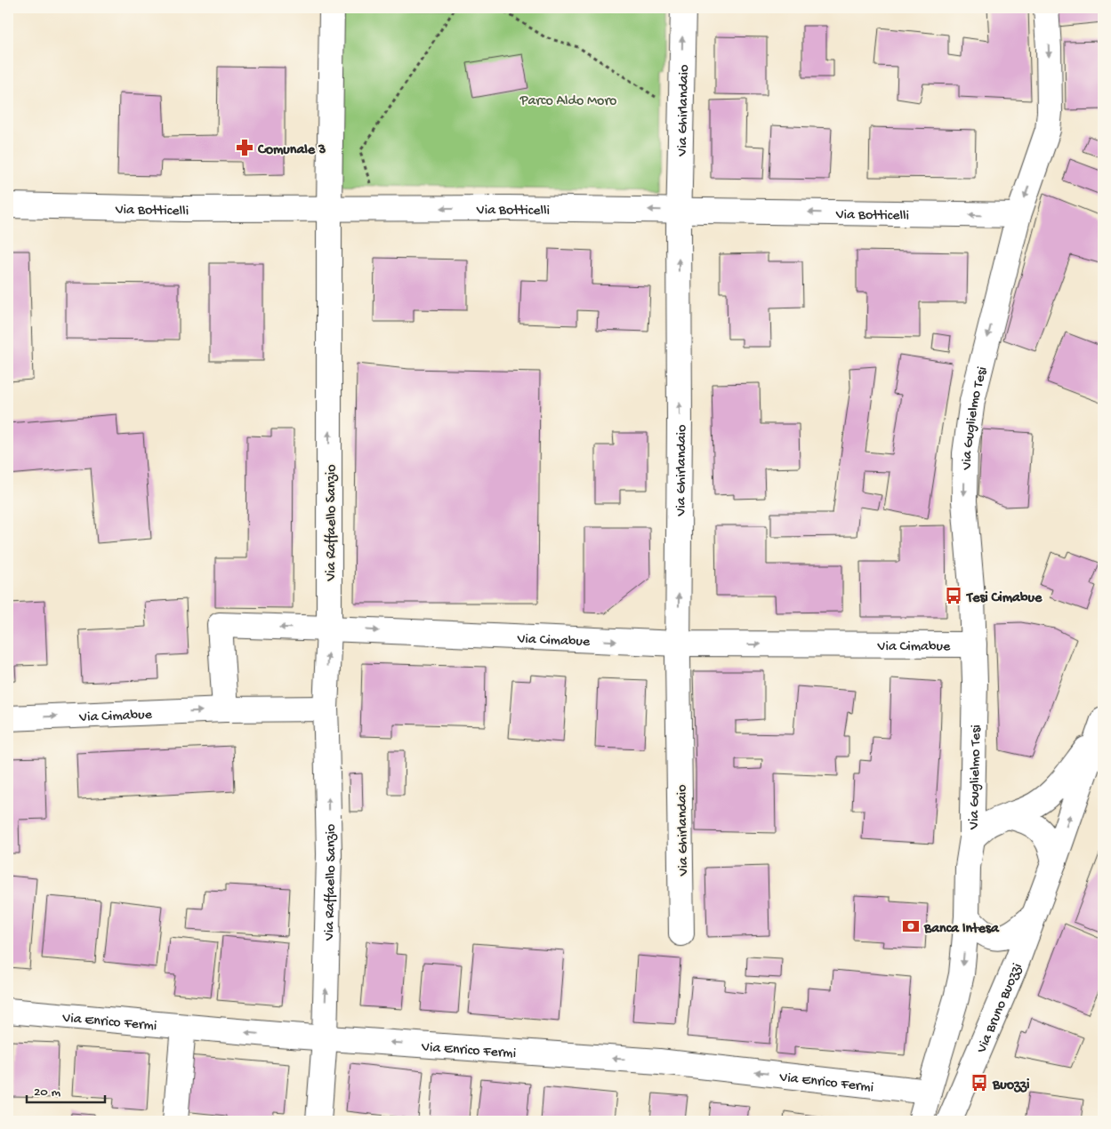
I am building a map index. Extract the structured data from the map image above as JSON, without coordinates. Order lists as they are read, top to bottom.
{
  "streets": {
    "street": [
      "Via Ghirlandaio",
      "Via Botticelli",
      "Via Guglielmo Tesi",
      "Via Raffaello Sanzio",
      "Via Cimabue",
      "Via Bruno Buozzi",
      "Via Enrico Fermi"
    ]
  },
  "crossings": [
    ["Via Ghirlandaio", "Via Botticelli"],
    ["Via Ghirlandaio", "Via Cimabue"],
    ["Via Botticelli", "Via Guglielmo Tesi"],
    ["Via Botticelli", "Via Raffaello Sanzio"],
    ["Via Guglielmo Tesi", "Via Cimabue"],
    ["Via Guglielmo Tesi", "Via Bruno Buozzi"],
    ["Via Raffaello Sanzio", "Via Cimabue"],
    ["Via Raffaello Sanzio", "Via Enrico Fermi"]
  ],
  "one_way": [
    "Via Ghirlandaio",
    "Via Botticelli",
    "Via Guglielmo Tesi",
    "Via Raffaello Sanzio",
    "Via Enrico Fermi"
  ],
  "parks": ["Parco Aldo Moro"],
  "places": {
    "pharmacy": ["Comunale 3"],
    "bus stop": ["Tesi Cimabue", "Buozzi"],
    "bank": ["Banca Intesa"]
  },
  "scale_bar": "20 m"
}
